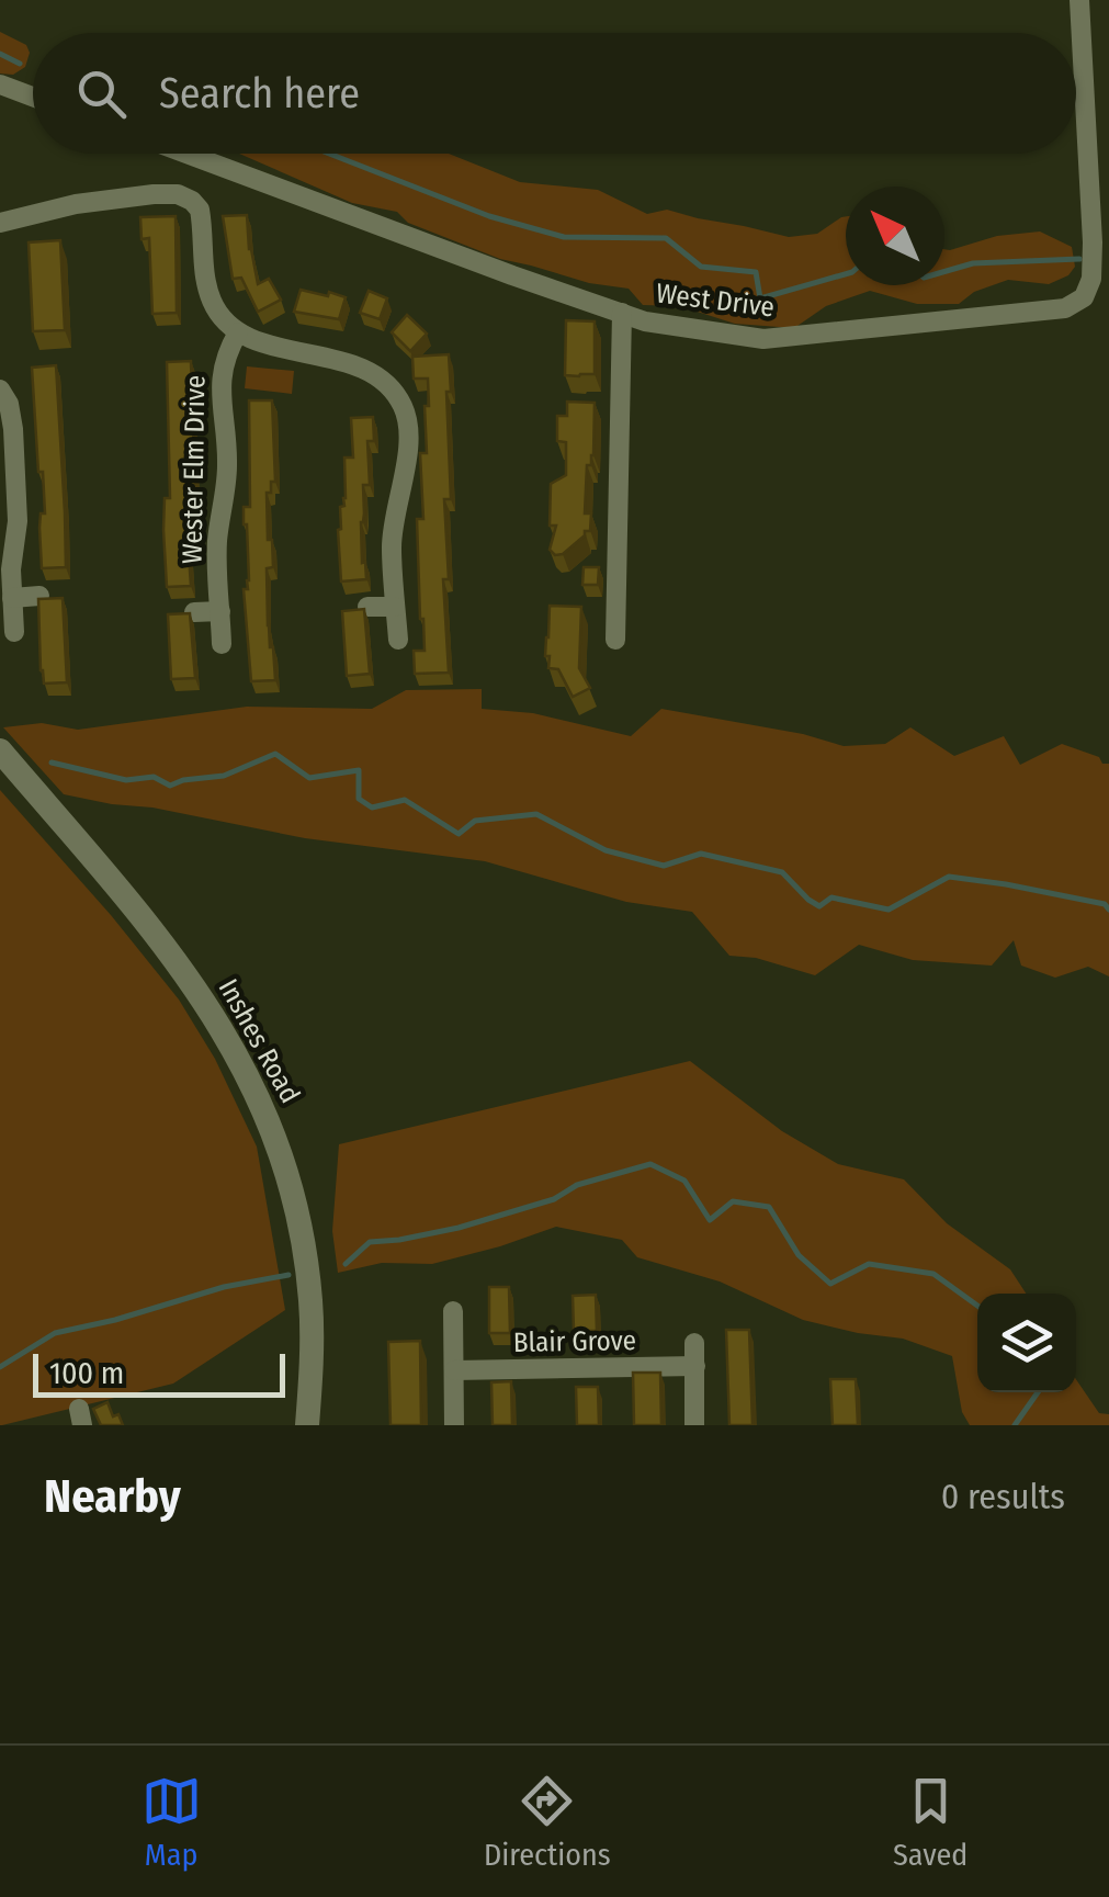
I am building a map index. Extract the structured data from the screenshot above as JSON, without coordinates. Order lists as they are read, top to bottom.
{
  "streets": {
    "street": [
      "West Drive",
      "Wester Elm Drive",
      "Inshes Road",
      "Blair Grove"
    ]
  },
  "scale_bar": "100 m",
  "north": "top left",
  "page": {
    "search": "Search here",
    "scale": "100 m",
    "heading": ["Nearby", "0 results"],
    "nav": ["Map", "Directions", "Saved"]
  }
}
